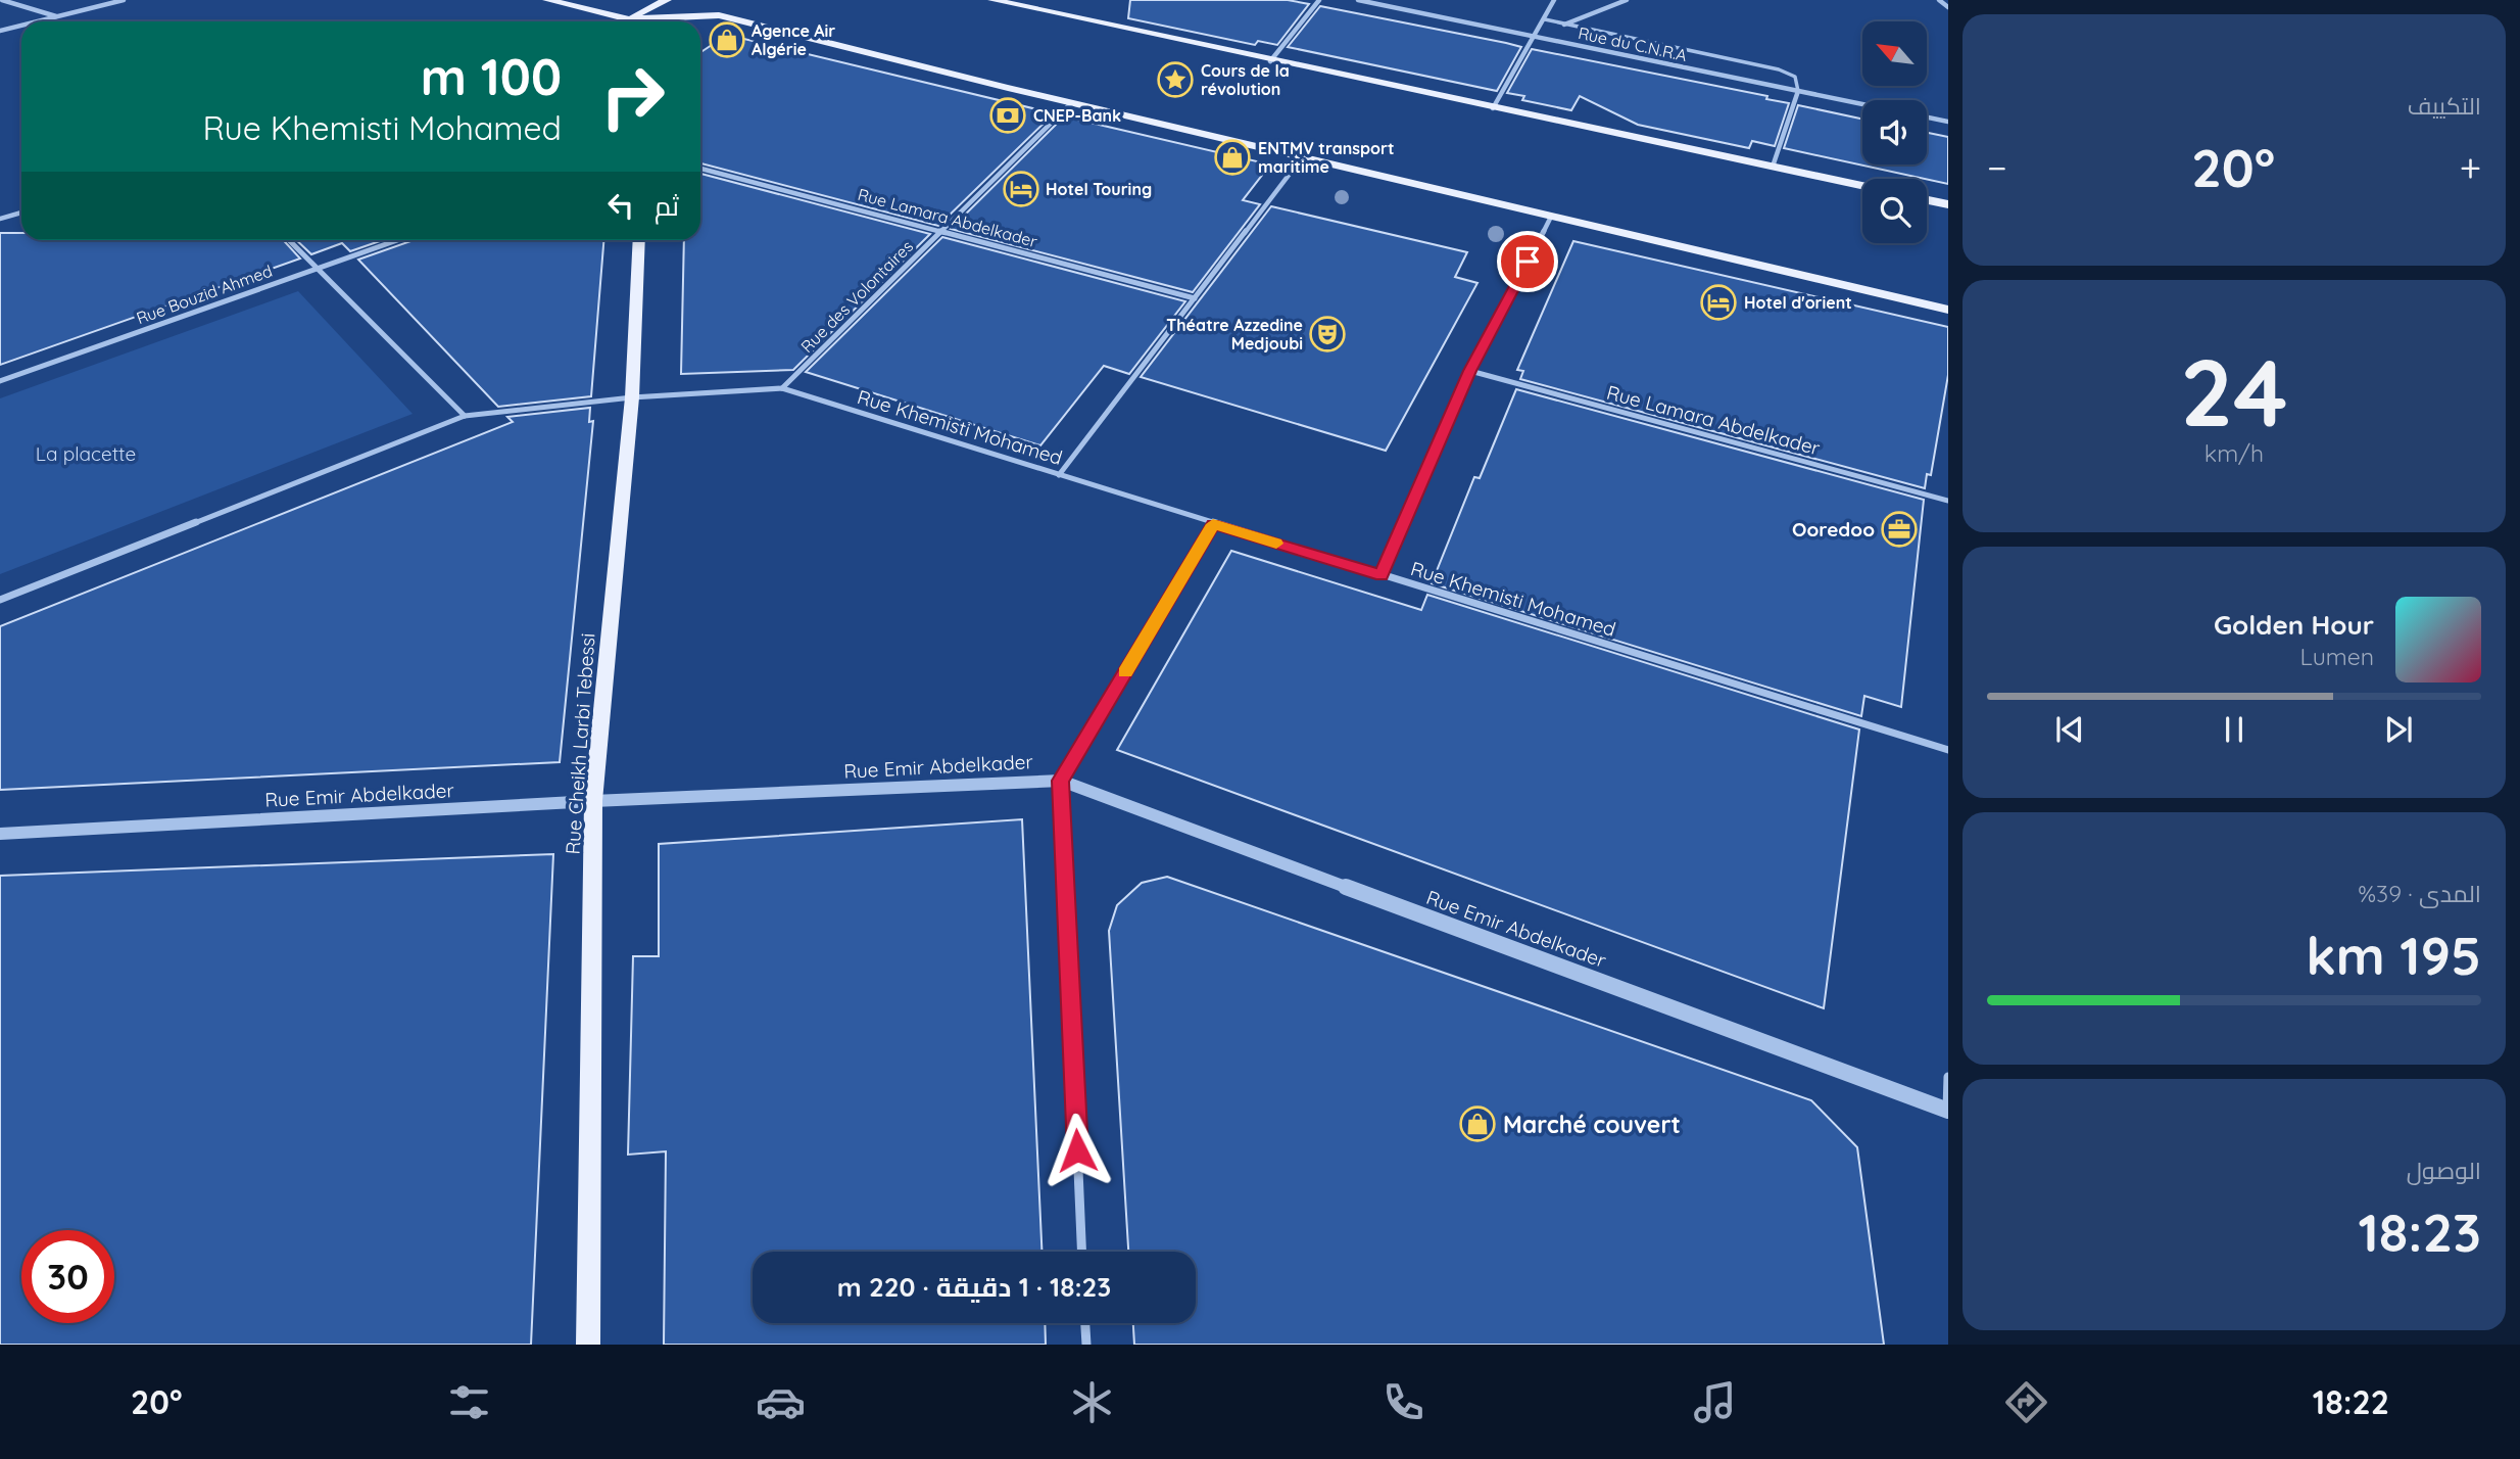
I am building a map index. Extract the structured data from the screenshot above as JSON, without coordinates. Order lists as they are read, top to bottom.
{
  "streets": {
    "main road": ["Rue Cheikh Larbi Tebessi"],
    "street": [
      "Rue du C.N.R.A",
      "Rue Lamara Abdelkader",
      "Rue Bouzid Ahmed",
      "Rue des Volontaires",
      "Rue Khemisti Mohamed",
      "Rue Emir Abdelkader"
    ]
  },
  "crossings": [
    ["Rue Lamara Abdelkader", "Rue des Volontaires"],
    ["Rue des Volontaires", "Rue Khemisti Mohamed"],
    ["Rue Cheikh Larbi Tebessi", "Rue Emir Abdelkader"]
  ],
  "parks": ["La placette"],
  "places": {
    "shop": ["Agence Air Algérie", "ENTMV transport maritime", "Marché couvert"],
    "place": ["Cours de la révolution"],
    "bank": ["CNEP-Bank"],
    "hotel": ["Hotel Touring", "Hotel d'orient"],
    "theatre": ["Théatre Azzedine Medjoubi"],
    "office": ["Ooredoo"]
  },
  "north": "top left",
  "page": {
    "tile": [
      "التكييف",
      ["24", "km/h"],
      ["المدى · 39%", "195 km"],
      ["الوصول", "18:23"]
    ],
    "turn": ["100 m", "Rue Khemisti Mohamed"],
    "heat": ["−", "20°", "+"],
    "then": "ثم",
    "song": ["Golden Hour", "Lumen"],
    "limit": "30",
    "trip": "18:23 · 1 دقيقة · 220 m",
    "tabs": ["18:22", "20°"]
  }
}
